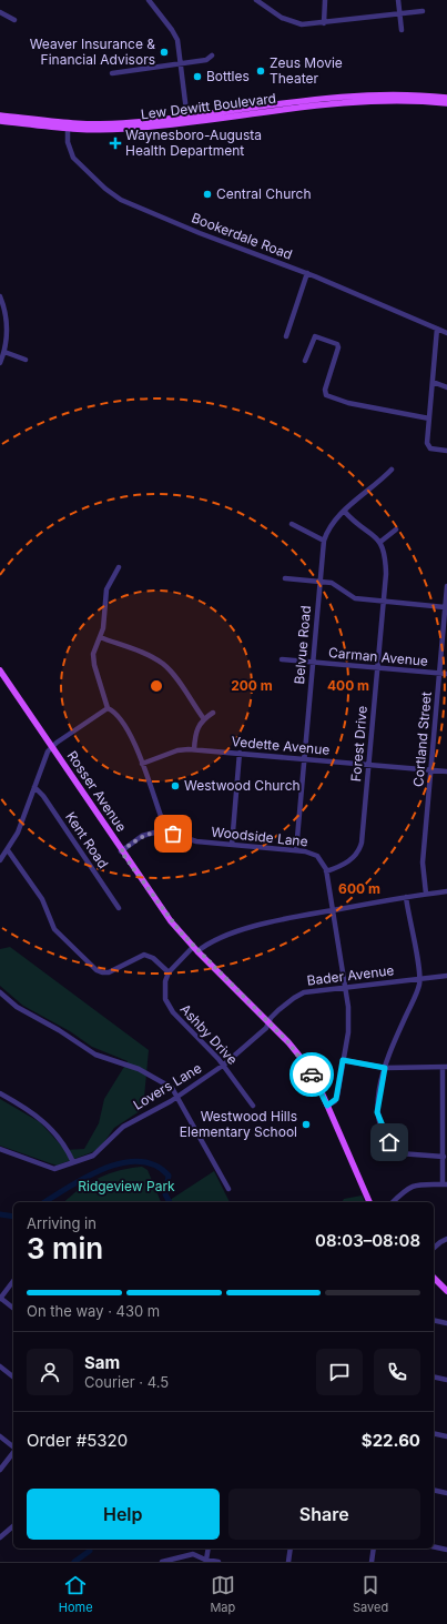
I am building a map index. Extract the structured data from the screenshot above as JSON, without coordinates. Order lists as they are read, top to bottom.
{
  "streets": {
    "main road": ["Lew Dewitt Boulevard", "Rosser Avenue"],
    "street": [
      "Bookerdale Road",
      "Belvue Road",
      "Carman Avenue",
      "Cortland Street",
      "Forest Drive",
      "Vedette Avenue",
      "Woodside Lane",
      "Kent Road",
      "Bader Avenue",
      "Ashby Drive",
      "Lovers Lane"
    ]
  },
  "crossings": [
    ["Lew Dewitt Boulevard", "Bookerdale Road"],
    ["Belvue Road", "Carman Avenue"],
    ["Belvue Road", "Vedette Avenue"],
    ["Belvue Road", "Woodside Lane"],
    ["Carman Avenue", "Cortland Street"],
    ["Carman Avenue", "Forest Drive"],
    ["Cortland Street", "Vedette Avenue"],
    ["Forest Drive", "Vedette Avenue"],
    ["Forest Drive", "Woodside Lane"],
    ["Rosser Avenue", "Bader Avenue"],
    ["Rosser Avenue", "Lovers Lane"],
    ["Bader Avenue", "Lovers Lane"],
    ["Ashby Drive", "Lovers Lane"]
  ],
  "parks": ["Ridgeview Park"],
  "places": {
    "other": [
      "Weaver Insurance & Financial Advisors",
      "Zeus Movie Theater",
      "Bottles",
      "Central Church",
      "Westwood Church",
      "Westwood Hills Elementary School"
    ],
    "health": ["Waynesboro-Augusta Health Department"]
  },
  "page": {
    "heading": ["3 min", "Arriving in", "08:03–08:08"],
    "panel": [
      "Sam",
      "Courier · 4.5",
      "Order #5320",
      "$22.60"
    ],
    "bar": "On the way · 430 m",
    "buttons": ["Help", "Share"],
    "tabs": ["Home", "Map", "Saved"]
  },
  "rings": ["200 m", "400 m", "600 m"]
}
